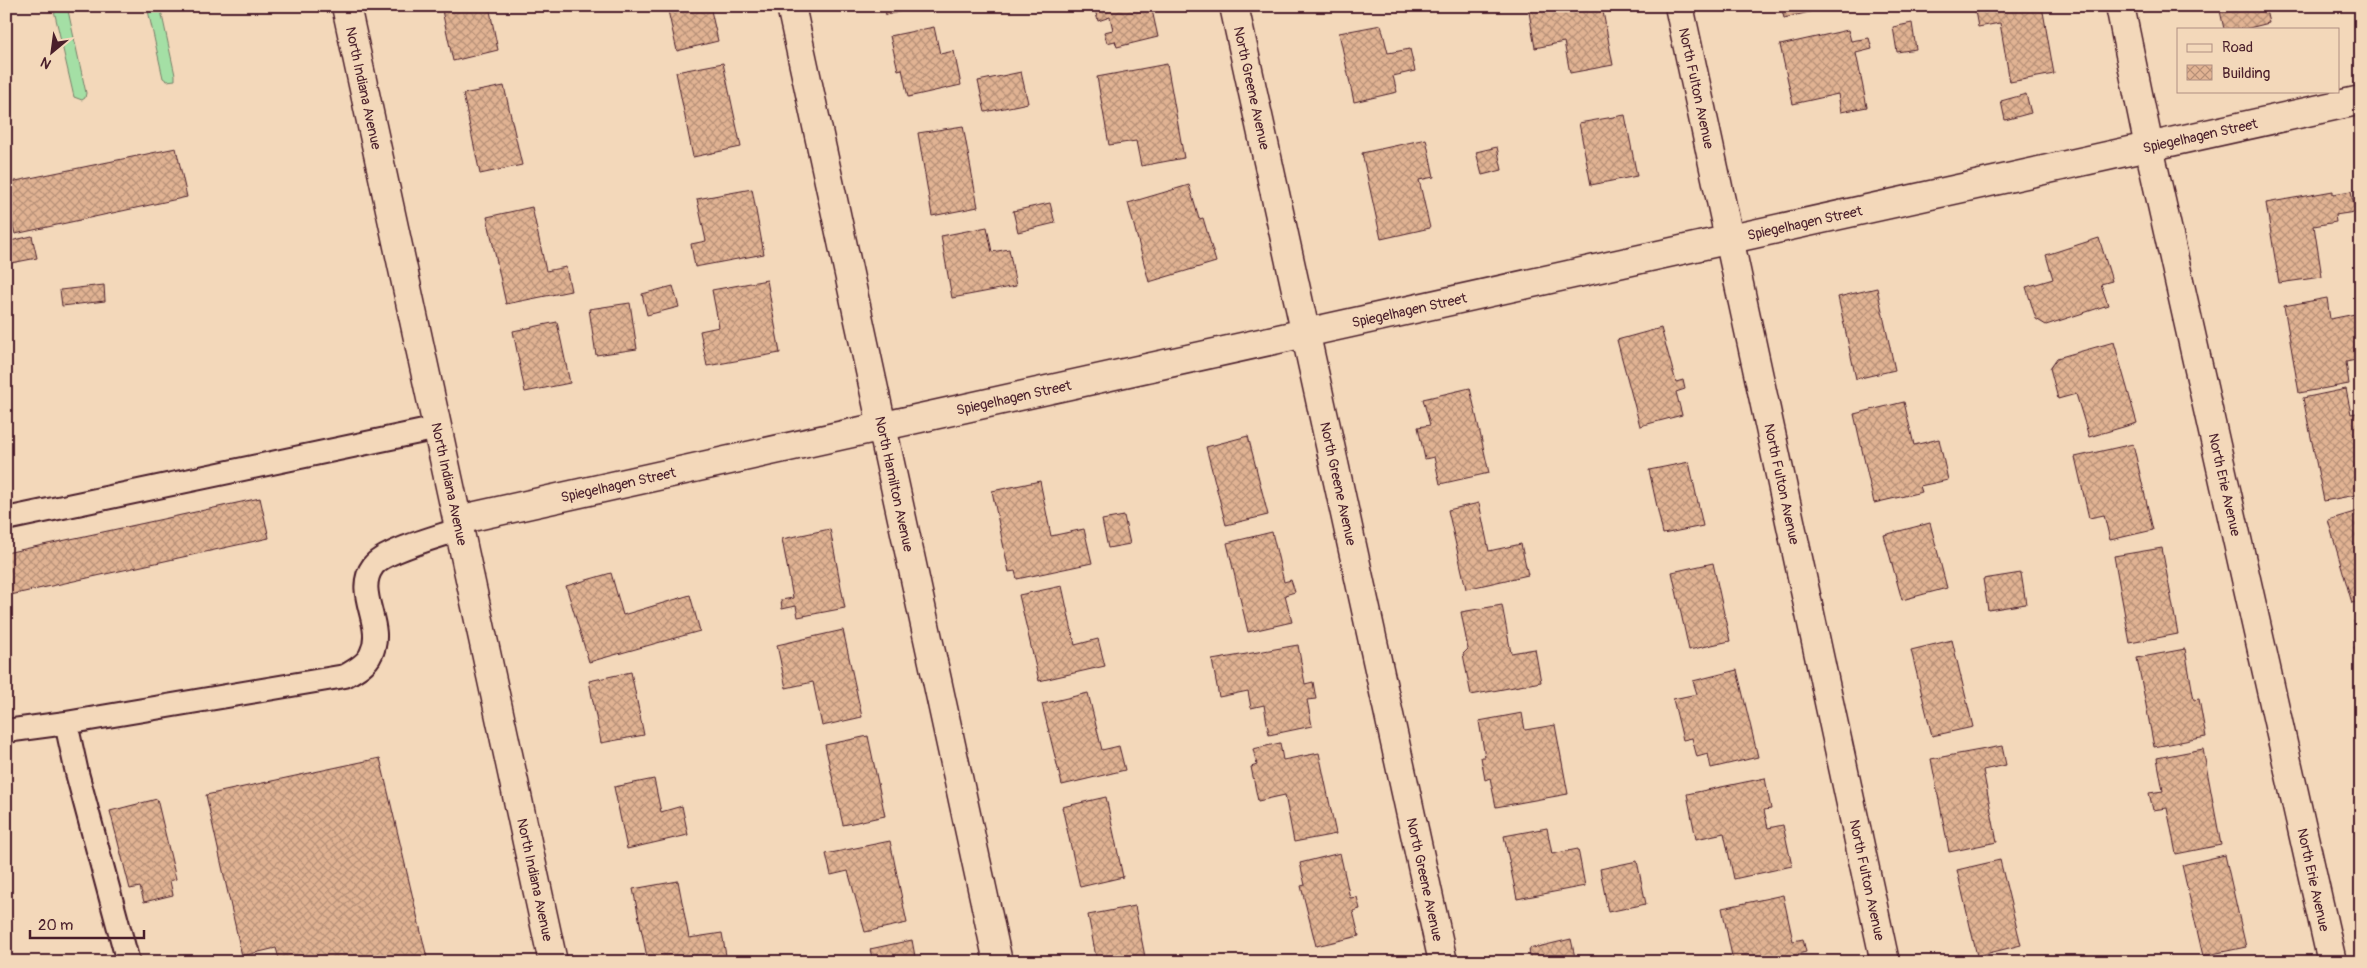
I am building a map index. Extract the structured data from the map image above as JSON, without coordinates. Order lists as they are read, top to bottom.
{
  "streets": {
    "street": [
      "North Indiana Avenue",
      "North Greene Avenue",
      "North Fulton Avenue",
      "Spiegelhagen Street",
      "North Hamilton Avenue",
      "North Erie Avenue"
    ]
  },
  "crossings": [
    ["North Indiana Avenue", "Spiegelhagen Street"],
    ["North Greene Avenue", "Spiegelhagen Street"],
    ["North Fulton Avenue", "Spiegelhagen Street"],
    ["Spiegelhagen Street", "North Hamilton Avenue"],
    ["Spiegelhagen Street", "North Erie Avenue"]
  ],
  "legend": ["Road", "Building"],
  "scale_bar": "20 m",
  "north": "bottom left"
}
